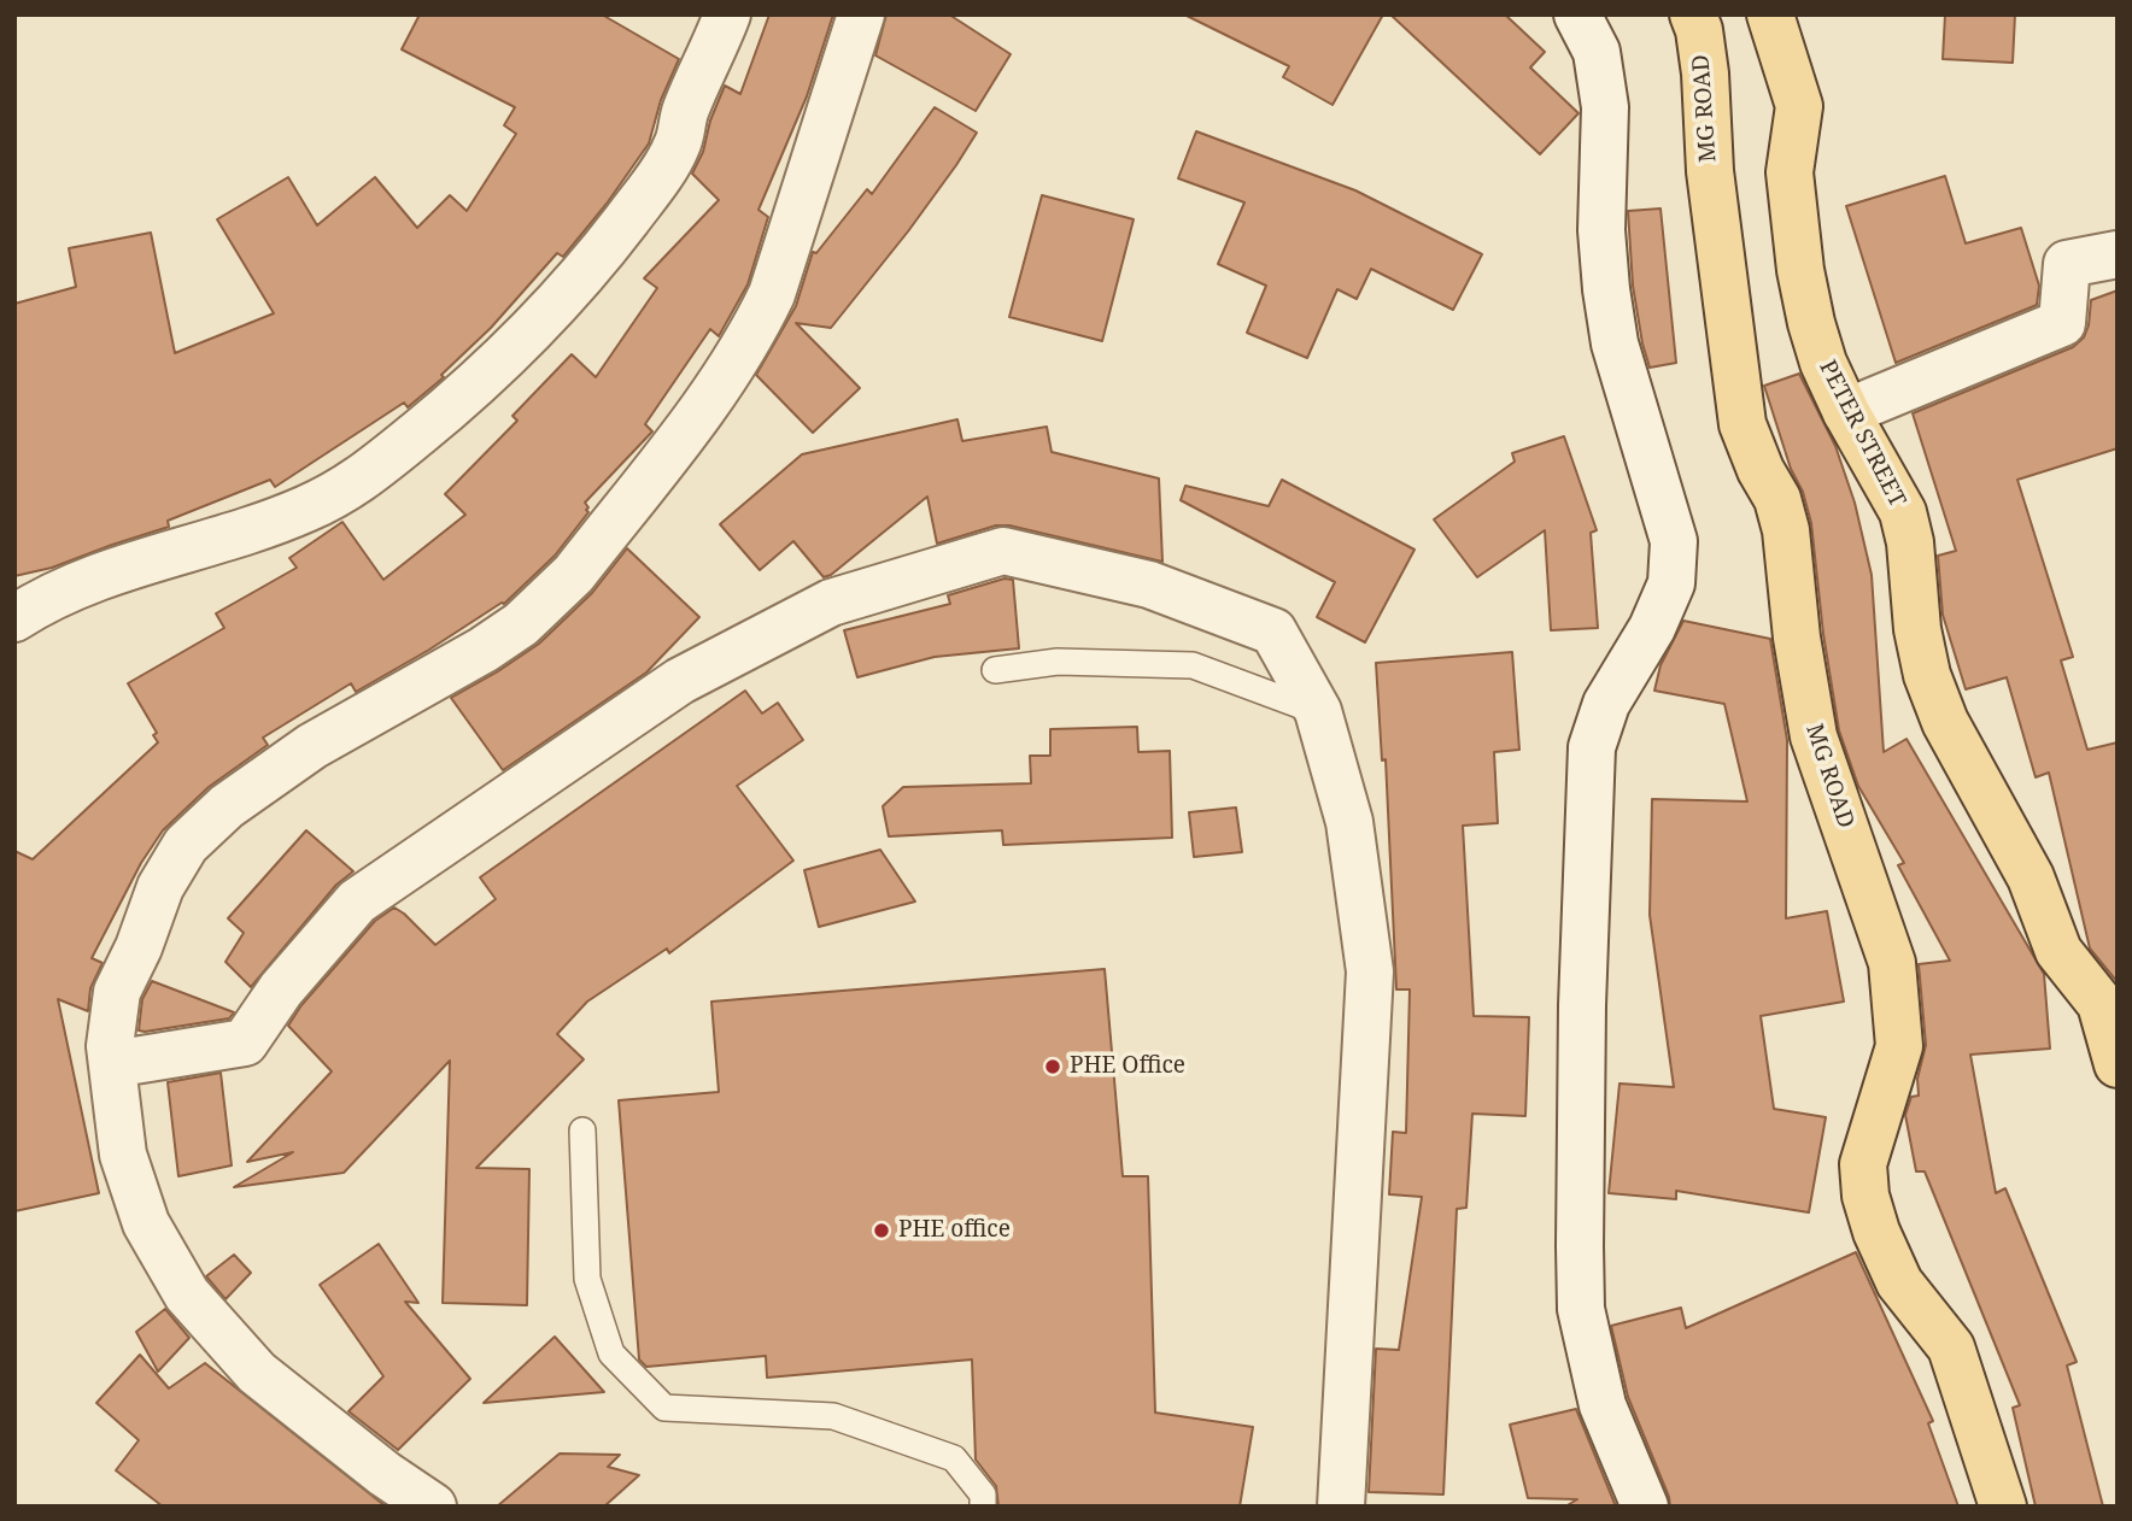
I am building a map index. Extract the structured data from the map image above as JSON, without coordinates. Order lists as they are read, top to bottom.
{
  "streets": {
    "main road": ["MG ROAD", "PETER STREET"]
  },
  "places": ["PHE Office", "PHE office"]
}
